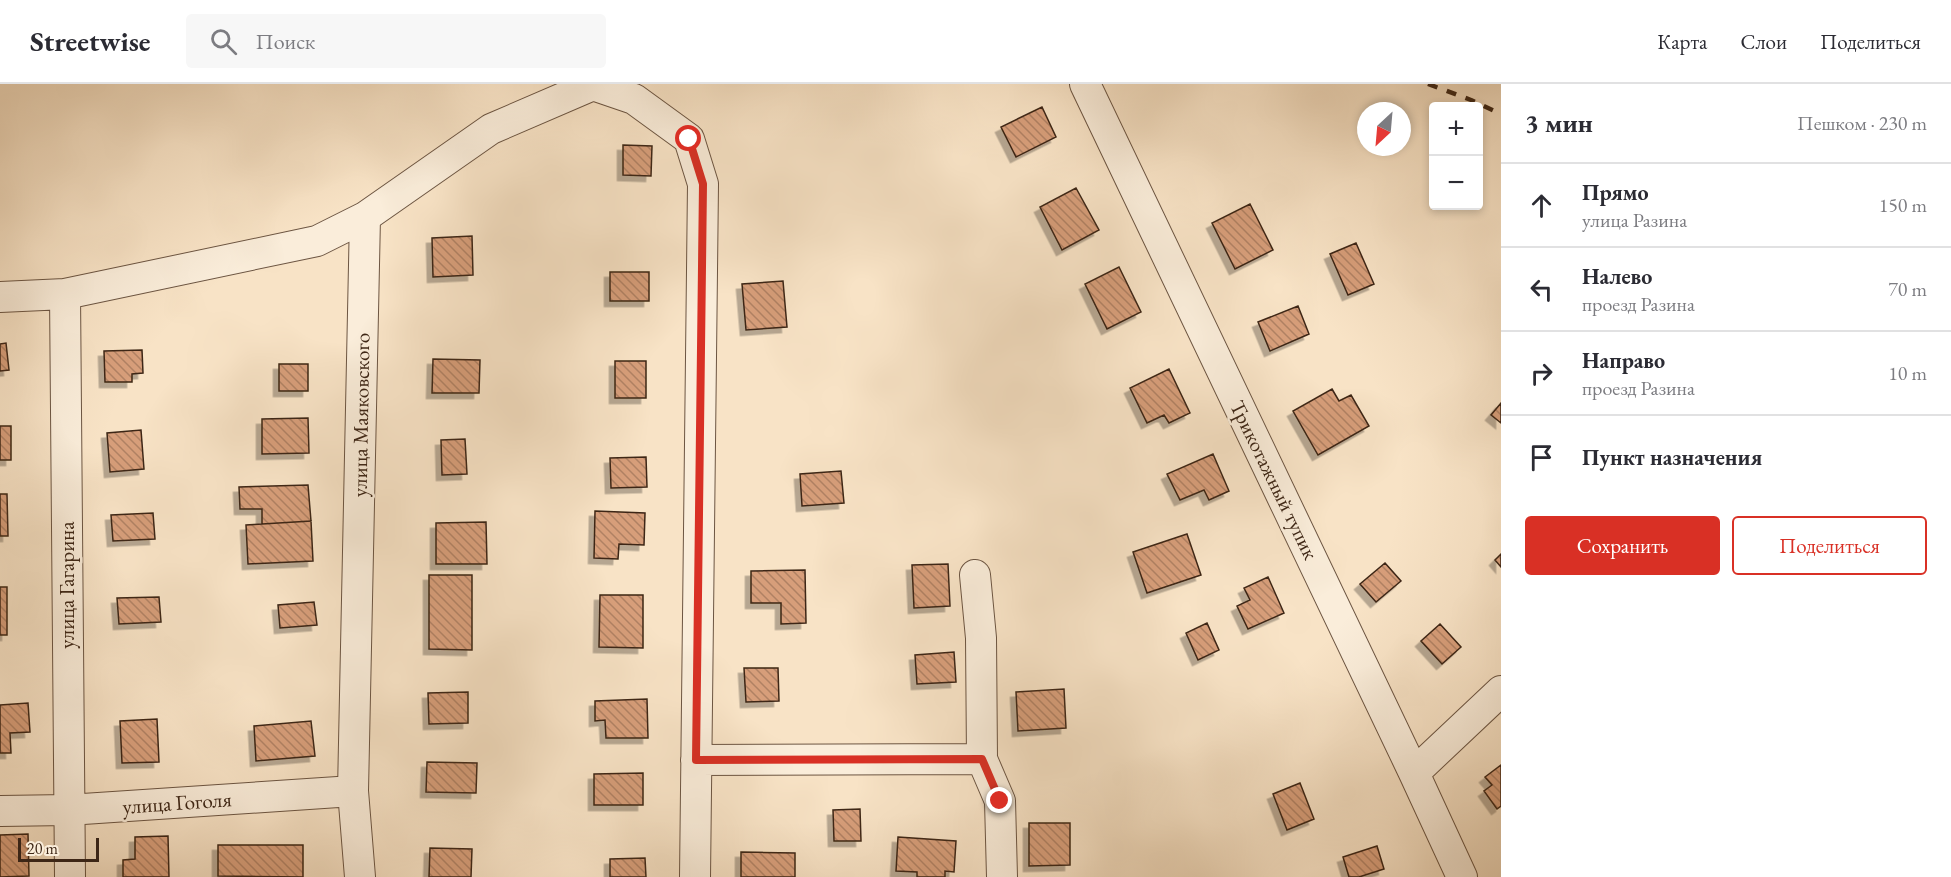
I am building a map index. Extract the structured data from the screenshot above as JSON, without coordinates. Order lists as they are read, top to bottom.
{
  "streets": {
    "street": [
      "улица Маяковского",
      "Трикотажный тупик",
      "улица Гагарина",
      "улица Гоголя"
    ]
  },
  "crossings": [
    ["улица Маяковского", "улица Гоголя"],
    ["улица Гагарина", "улица Гоголя"]
  ],
  "scale_bar": "20 m",
  "north": "bottom left",
  "page": {
    "header": "Streetwise",
    "search": "Поиск",
    "nav": ["Карта", "Слои", "Поделиться"],
    "heading": ["3 мин", "Пешком · 230 m"],
    "map_buttons": ["+", "−"],
    "list": [
      ["Прямо", "улица Разина", "150 m"],
      ["Налево", "проезд Разина", "70 m"],
      ["Направо", "проезд Разина", "10 m"],
      "Пункт назначения"
    ],
    "buttons": ["Сохранить", "Поделиться"],
    "scale": "20 m"
  }
}
